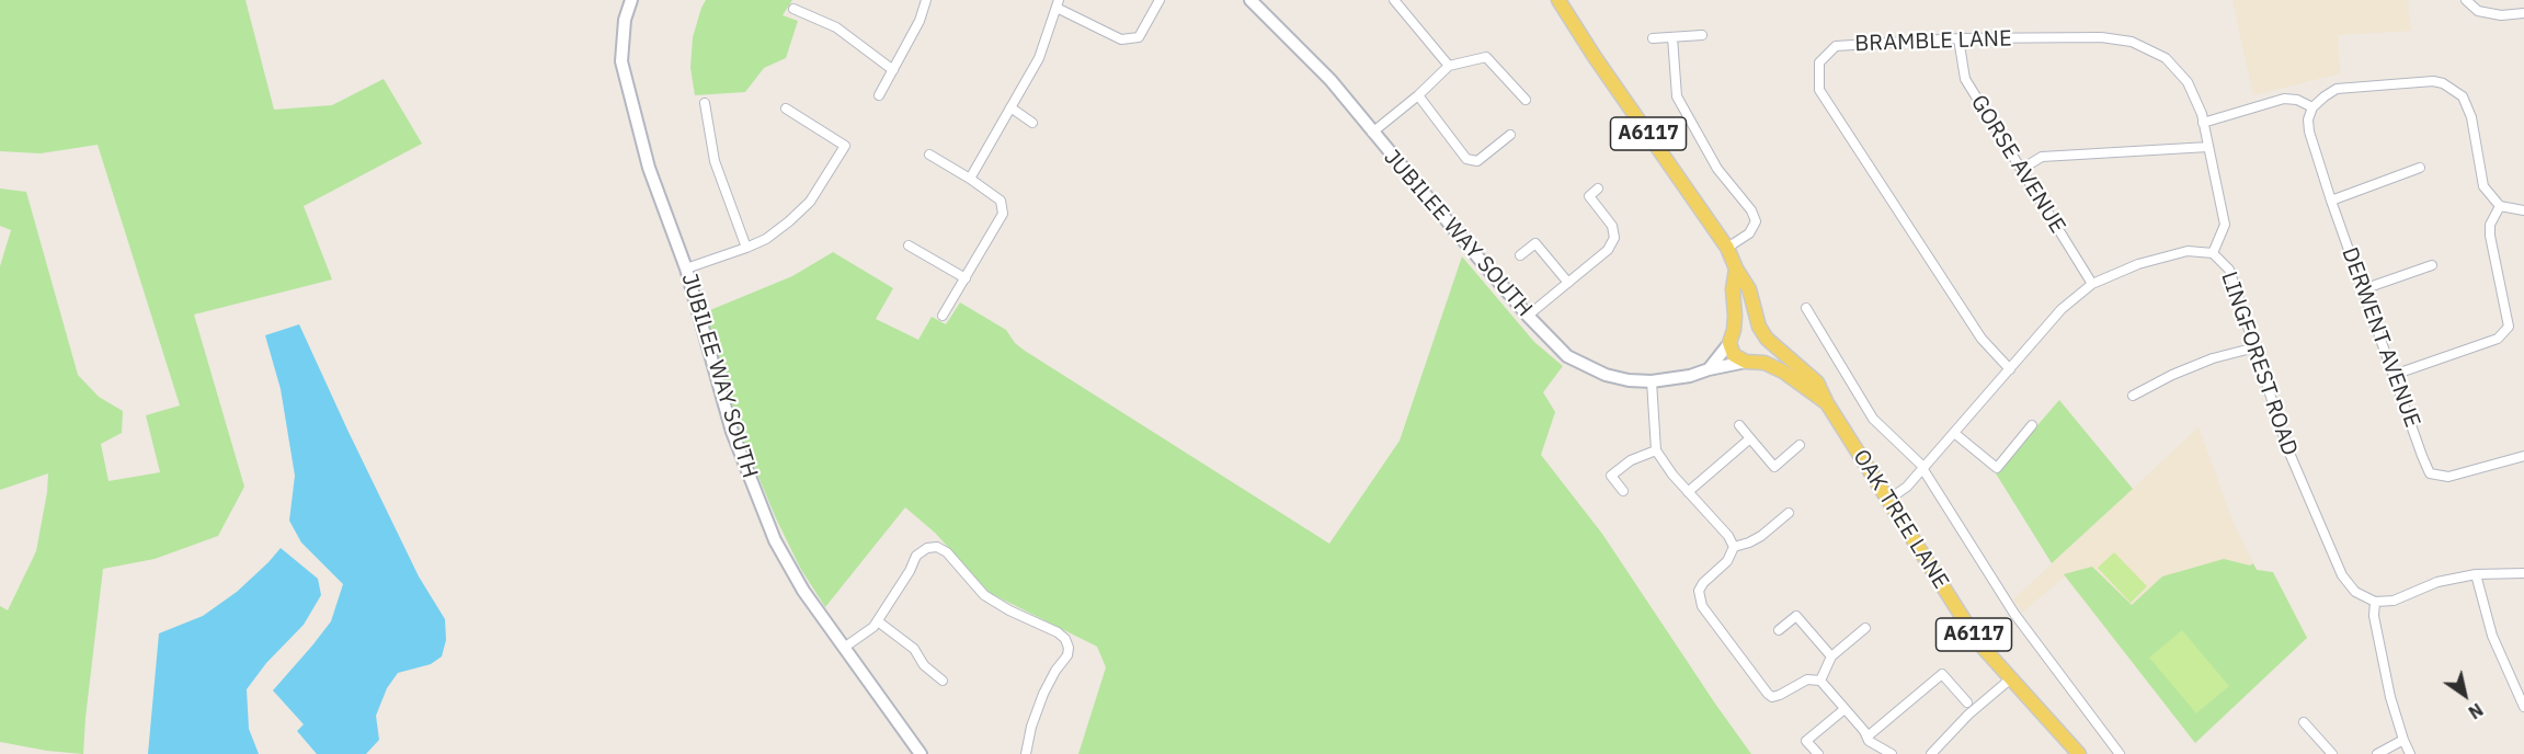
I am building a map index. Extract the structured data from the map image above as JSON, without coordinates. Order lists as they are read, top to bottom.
{
  "streets": {
    "main road": ["A6117", "OAK TREE LANE"],
    "street": [
      "BRAMBLE LANE",
      "GORSE AVENUE",
      "JUBILEE WAY SOUTH",
      "DERWENT AVENUE",
      "LINGFOREST ROAD"
    ]
  },
  "crossings": [
    ["BRAMBLE LANE", "GORSE AVENUE"],
    ["BRAMBLE LANE", "LINGFOREST ROAD"],
    ["A6117", "JUBILEE WAY SOUTH"],
    ["A6117", "OAK TREE LANE"],
    ["GORSE AVENUE", "LINGFOREST ROAD"],
    ["JUBILEE WAY SOUTH", "OAK TREE LANE"],
    ["LINGFOREST ROAD", "OAK TREE LANE"]
  ],
  "north": "bottom right"
}
